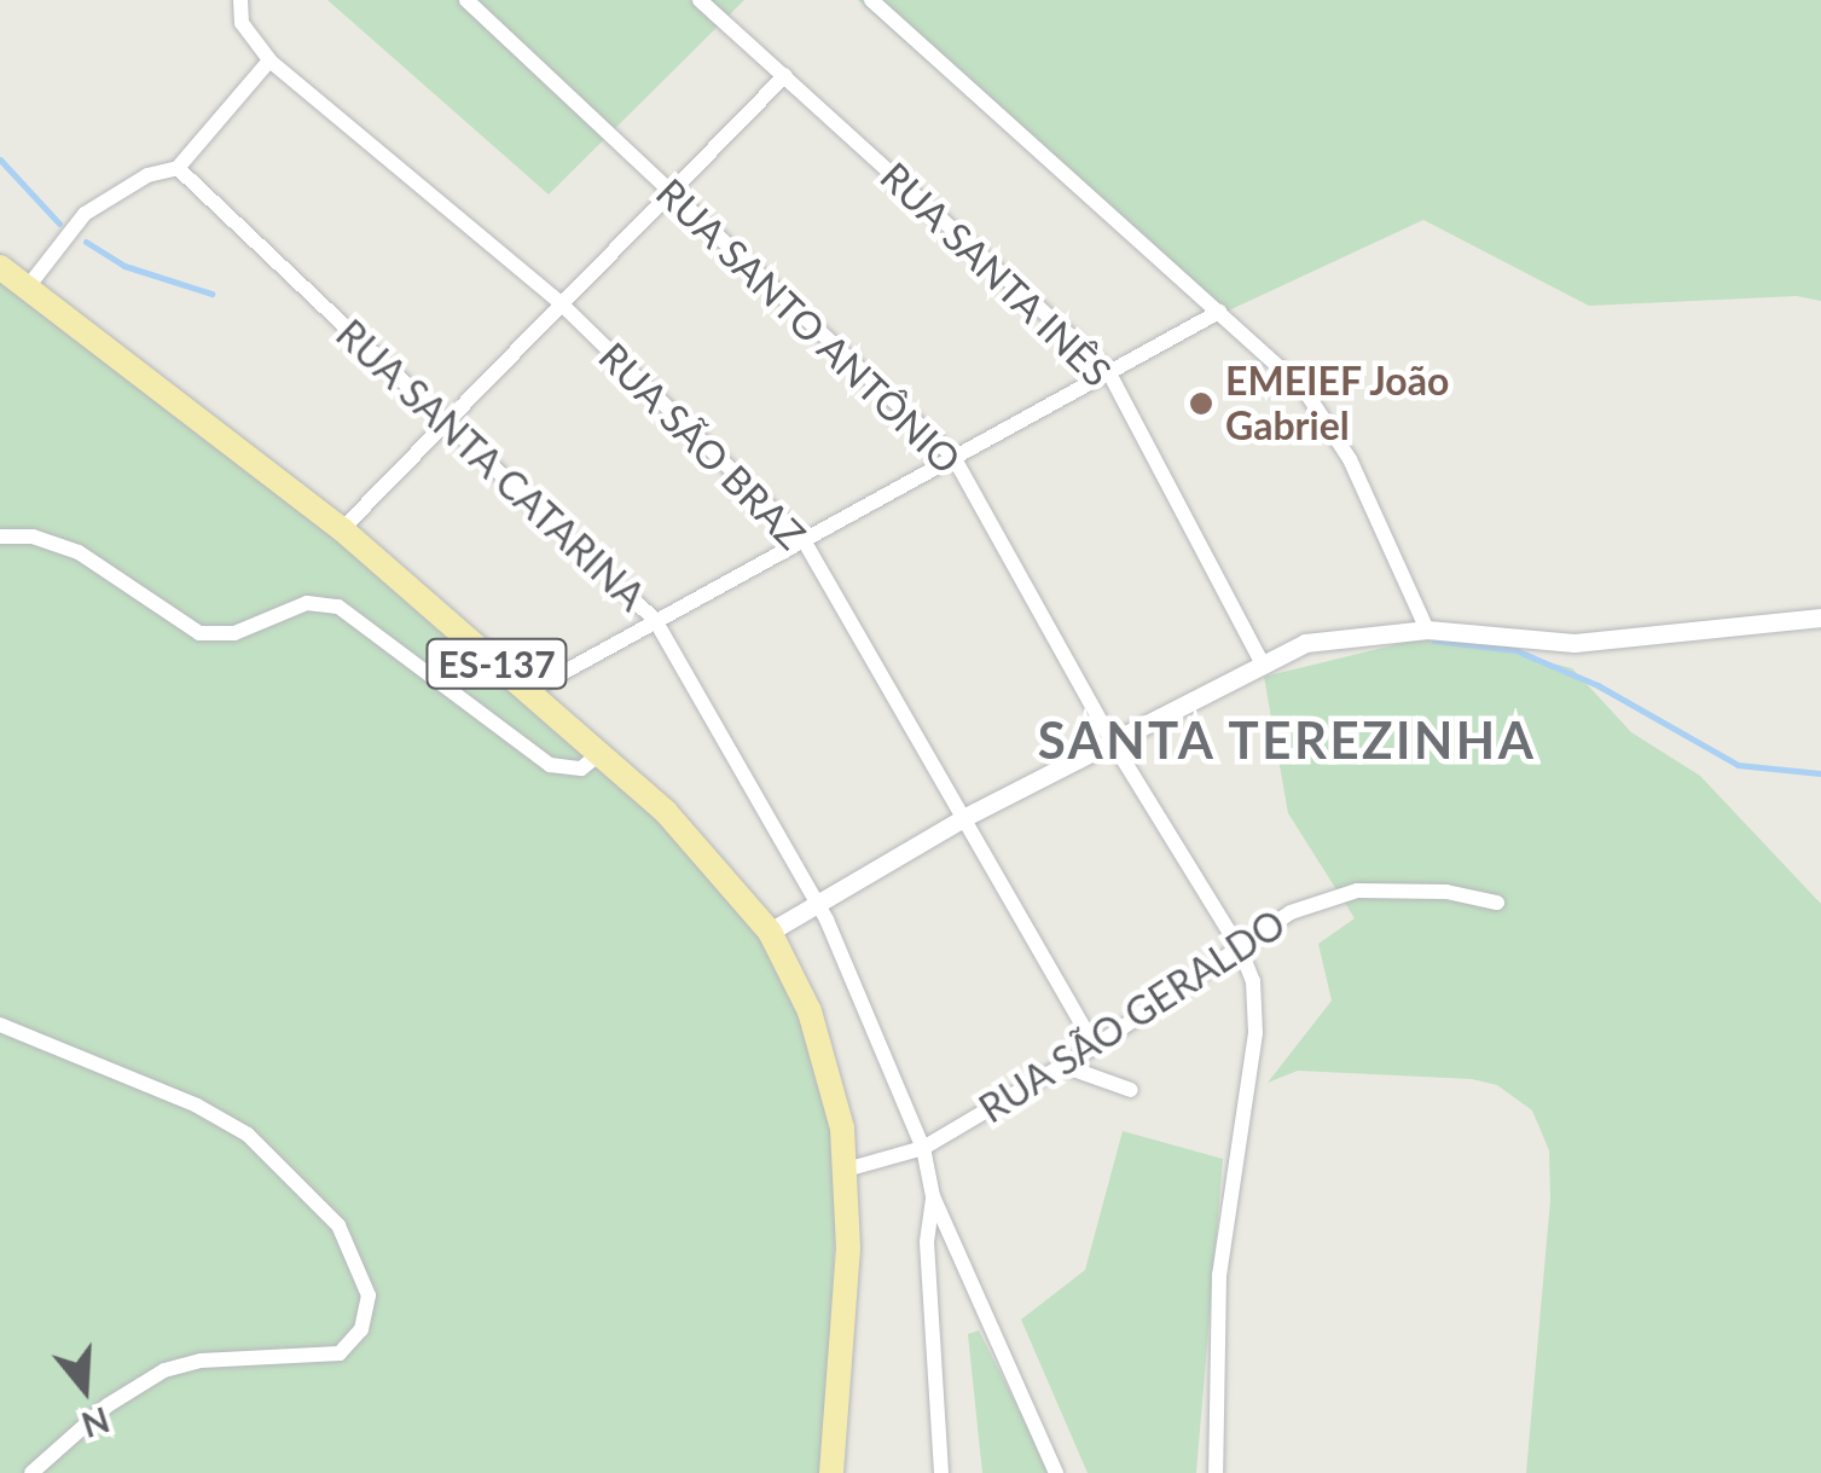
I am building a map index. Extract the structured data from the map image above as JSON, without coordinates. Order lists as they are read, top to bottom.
{
  "streets": {
    "main road": ["ES-137"],
    "street": [
      "RUA SANTA INÊS",
      "RUA SANTO ANTÔNIO",
      "RUA SÃO BRAZ",
      "RUA SANTA CATARINA",
      "RUA SÃO GERALDO"
    ]
  },
  "crossings": [
    ["RUA SANTO ANTÔNIO", "RUA SÃO GERALDO"],
    ["RUA SÃO BRAZ", "RUA SÃO GERALDO"],
    ["RUA SANTA CATARINA", "RUA SÃO GERALDO"],
    ["ES-137", "RUA SÃO GERALDO"]
  ],
  "districts": ["SANTA TEREZINHA"],
  "places": ["EMEIEF João Gabriel"],
  "north": "bottom"
}
